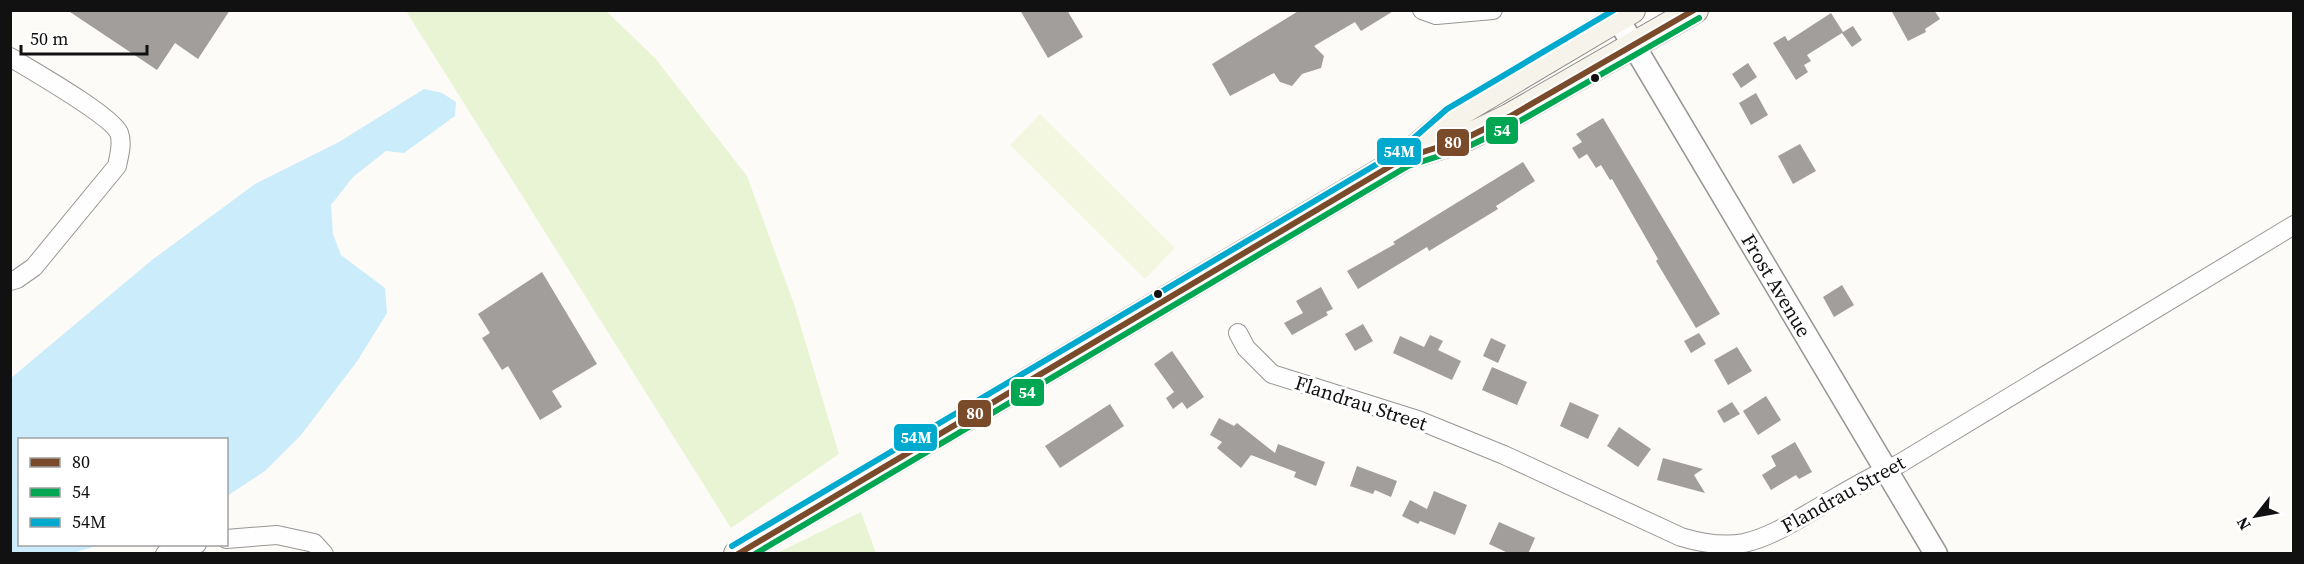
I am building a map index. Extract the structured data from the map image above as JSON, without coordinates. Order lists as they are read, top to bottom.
{
  "streets": {
    "street": ["Frost Avenue", "Flandrau Street"]
  },
  "crossings": [
    ["Frost Avenue", "Flandrau Street"]
  ],
  "lines": ["transit line 80", "transit line 54M", "transit line 54"],
  "legend": ["80", "54", "54M"],
  "scale_bar": "50 m",
  "north": "bottom left"
}
